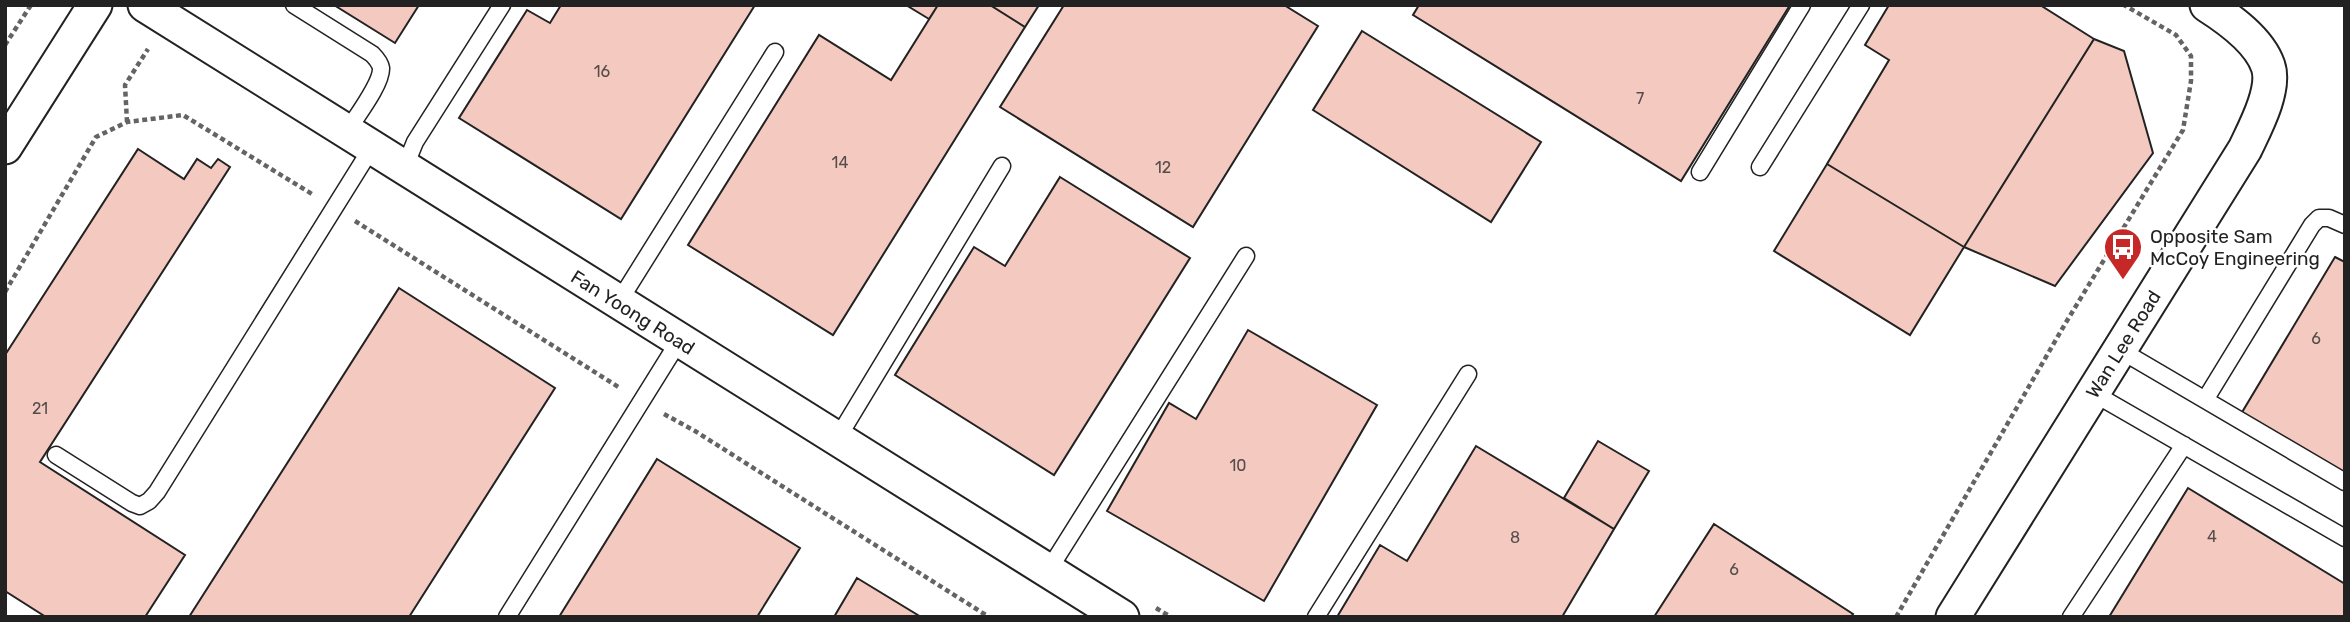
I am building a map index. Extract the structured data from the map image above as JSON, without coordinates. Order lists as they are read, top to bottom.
{
  "streets": {
    "street": ["Fan Yoong Road", "Wan Lee Road"]
  },
  "places": {
    "bus stop": ["Opposite Sam McCoy Engineering"]
  },
  "house_numbers": [
    "16",
    "7",
    "14",
    "12",
    "6",
    "21",
    "10",
    "4",
    "8",
    "6"
  ]
}
